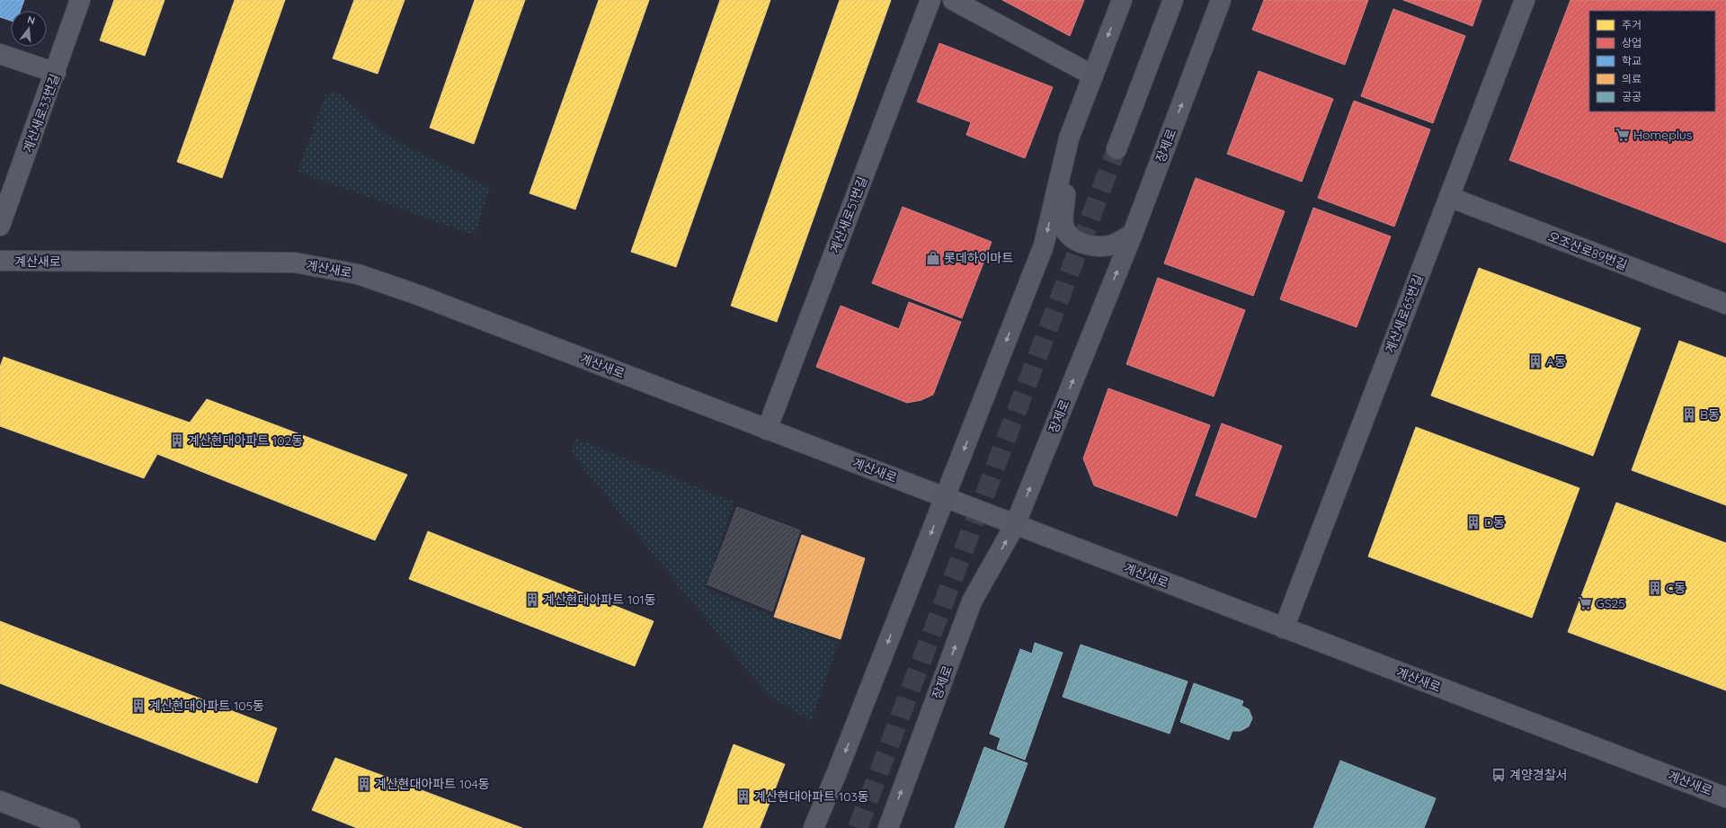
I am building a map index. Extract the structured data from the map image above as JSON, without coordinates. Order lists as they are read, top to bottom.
{
  "streets": {
    "main road": ["장제로"],
    "street": [
      "계산새로33번길",
      "계산새로51번길",
      "오조산로89번길",
      "계산새로",
      "계산새로65번길"
    ]
  },
  "crossings": [
    ["장제로", "계산새로"],
    ["계산새로51번길", "계산새로"],
    ["오조산로89번길", "계산새로65번길"],
    ["계산새로", "계산새로65번길"]
  ],
  "places": {
    "supermarket": ["Homeplus", "GS25"],
    "shop": ["롯데하이마트"],
    "building": [
      "A동",
      "B동",
      "계산현대아파트 102동",
      "D동",
      "C동",
      "계산현대아파트 101동",
      "계산현대아파트 105동",
      "계산현대아파트 104동",
      "계산현대아파트 103동"
    ],
    "bus stop": ["계양경찰서"]
  },
  "legend": [
    "주거",
    "상업",
    "학교",
    "의료",
    "공공"
  ],
  "north": "top"
}
